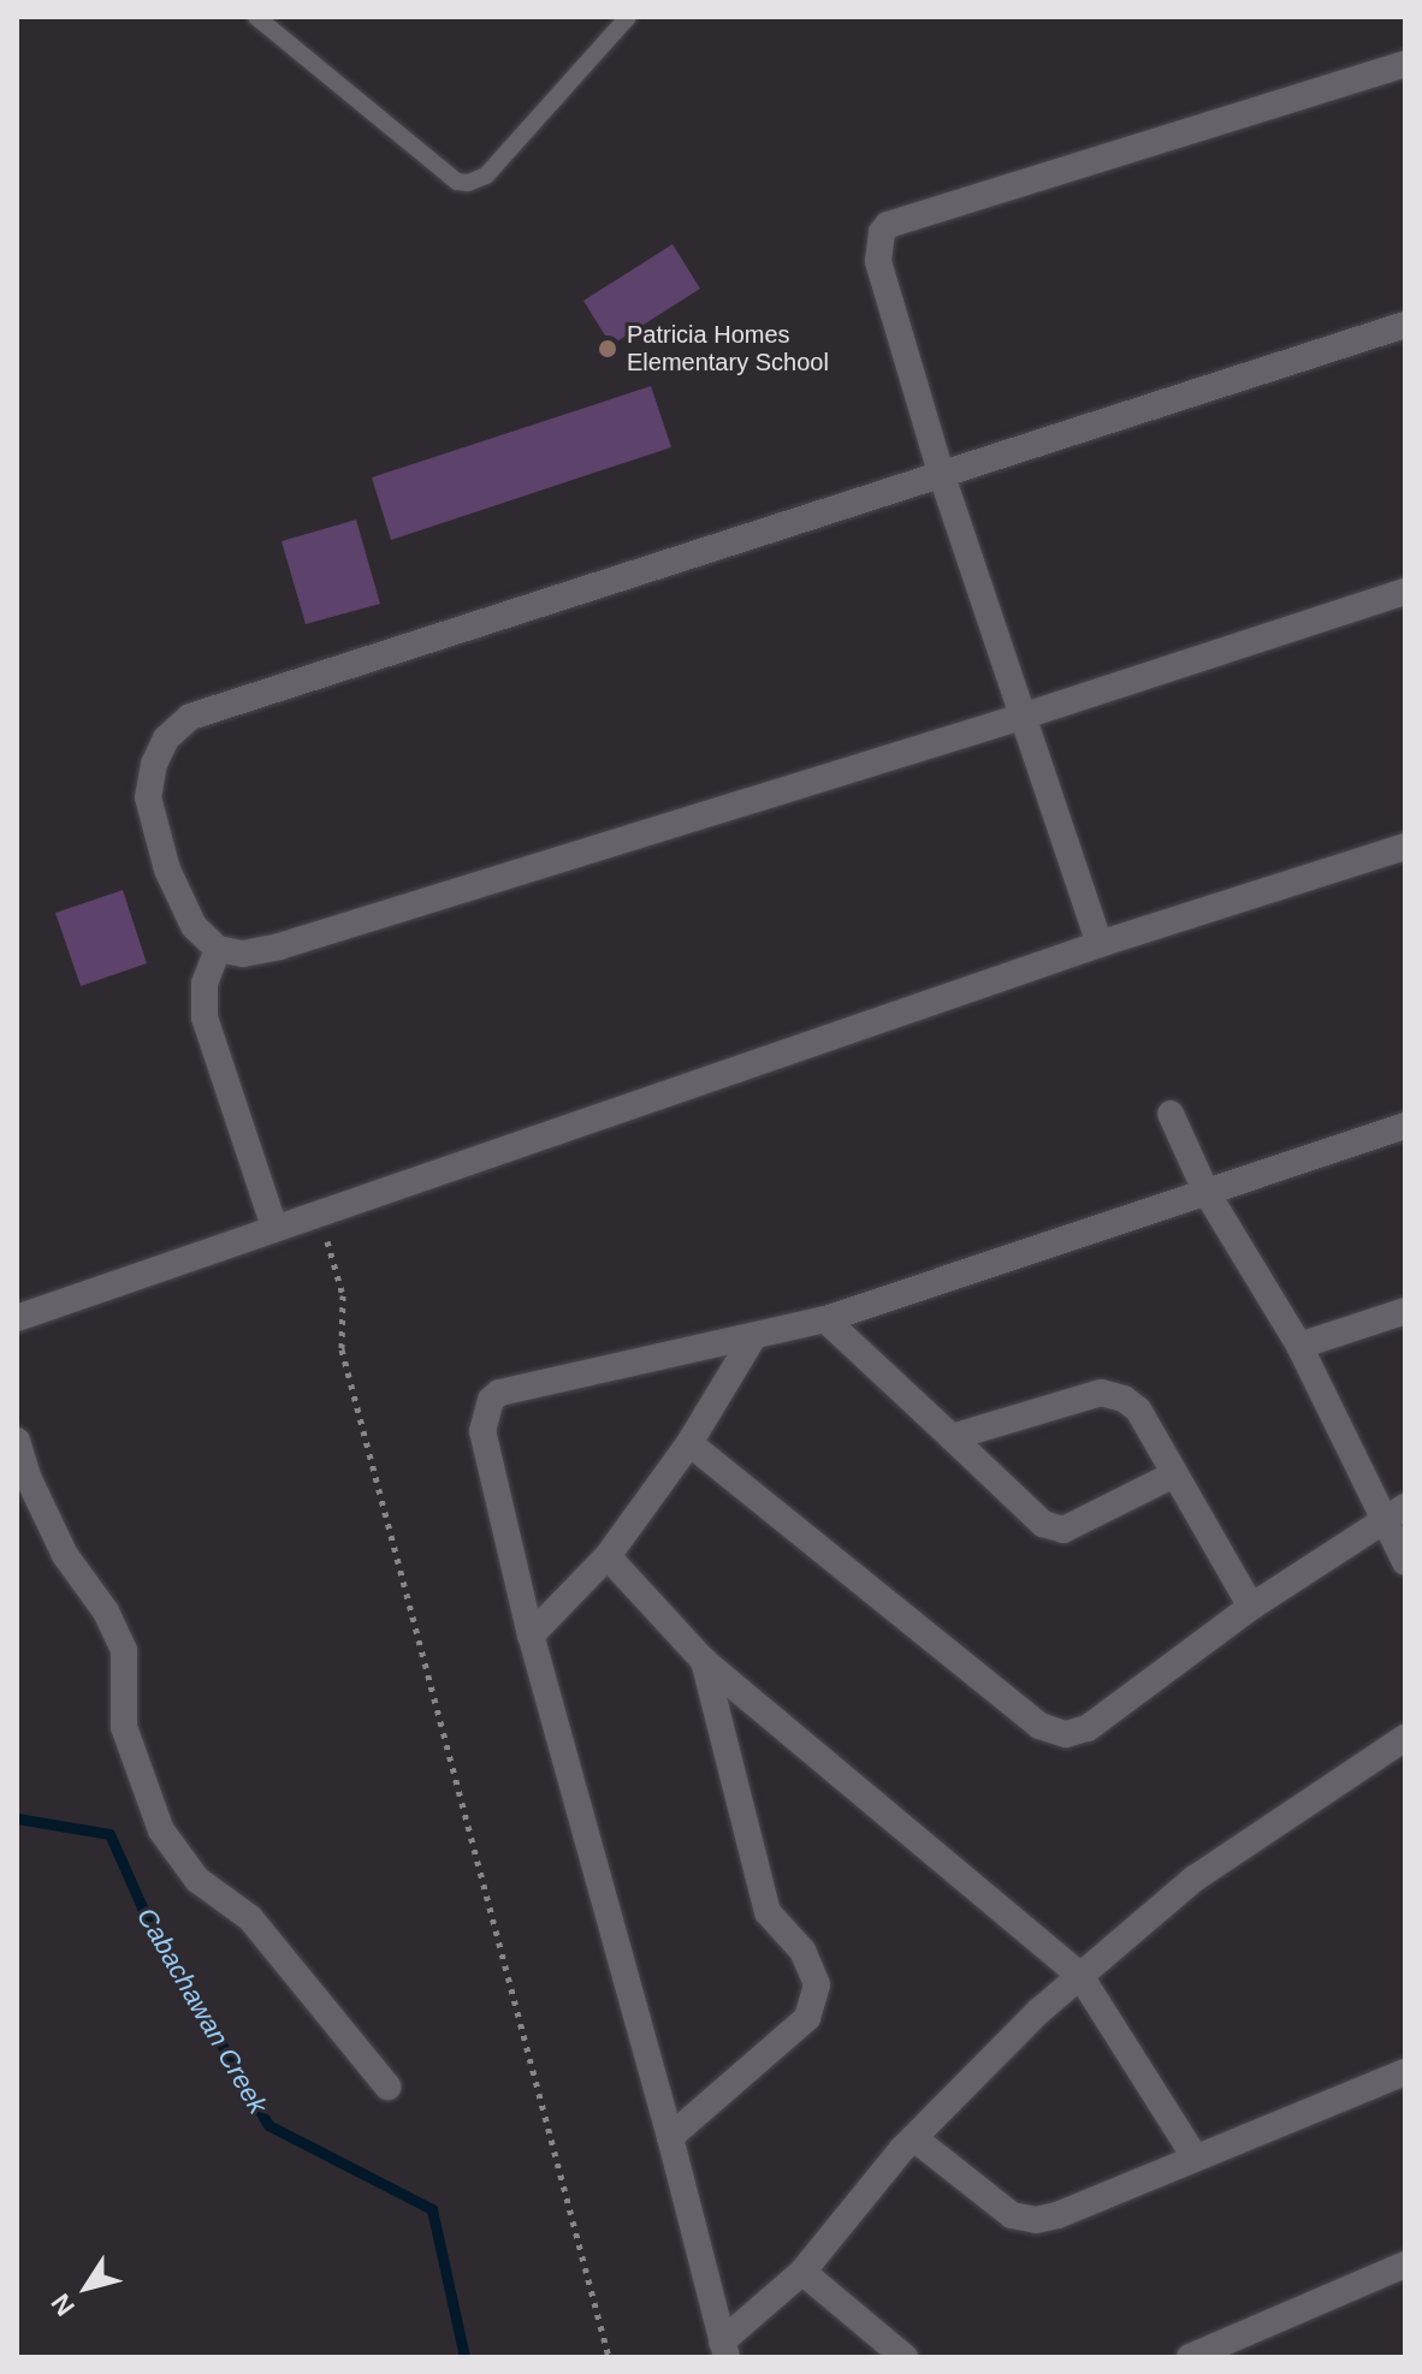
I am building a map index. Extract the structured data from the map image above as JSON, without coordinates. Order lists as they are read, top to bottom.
{
  "water": ["Cabachawan Creek"],
  "places": ["Patricia Homes Elementary School"],
  "north": "bottom left"
}
